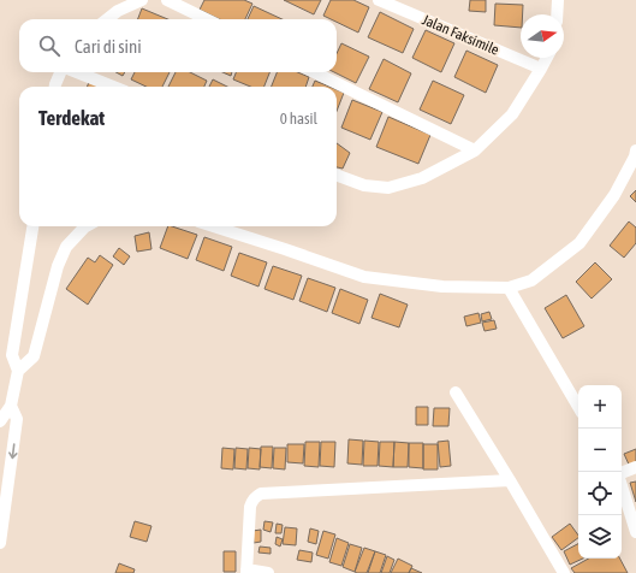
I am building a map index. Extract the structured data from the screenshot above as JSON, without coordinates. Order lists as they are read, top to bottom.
{
  "streets": {
    "street": ["Jalan Faksimile"]
  },
  "north": "right",
  "page": {
    "search": "Cari di sini",
    "heading": ["Terdekat", "0 hasil"],
    "map_buttons": ["+", "−"]
  }
}
